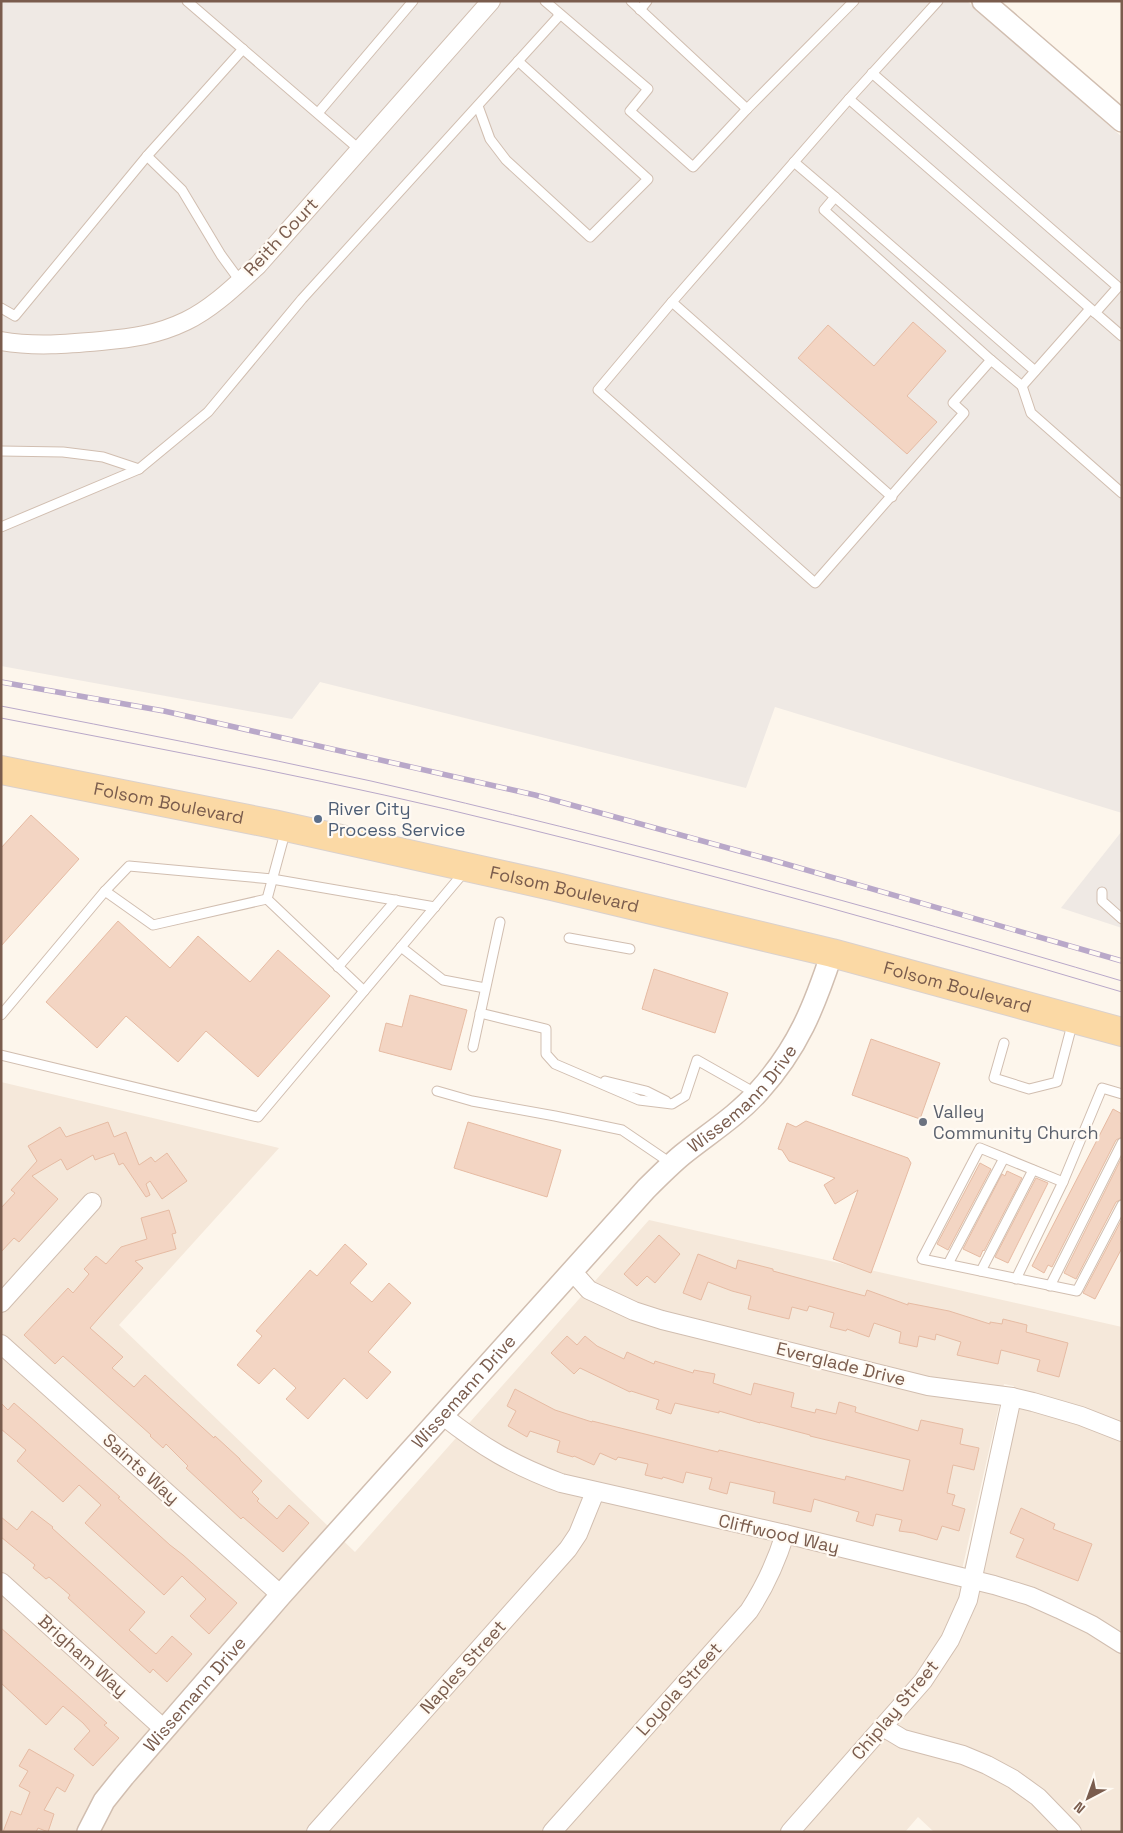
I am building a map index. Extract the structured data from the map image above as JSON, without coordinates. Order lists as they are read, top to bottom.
{
  "streets": {
    "main road": ["Folsom Boulevard"],
    "street": [
      "Reith Court",
      "Wissemann Drive",
      "Everglade Drive",
      "Saints Way",
      "Cliffwood Way",
      "Brigham Way",
      "Naples Street",
      "Loyola Street",
      "Chiplay Street"
    ]
  },
  "crossings": [
    ["Folsom Boulevard", "Wissemann Drive"],
    ["Wissemann Drive", "Everglade Drive"],
    ["Wissemann Drive", "Saints Way"],
    ["Wissemann Drive", "Cliffwood Way"],
    ["Wissemann Drive", "Brigham Way"],
    ["Everglade Drive", "Chiplay Street"],
    ["Cliffwood Way", "Naples Street"],
    ["Cliffwood Way", "Loyola Street"],
    ["Cliffwood Way", "Chiplay Street"]
  ],
  "places": ["River City Process Service", "Valley Community Church"],
  "north": "bottom left"
}
